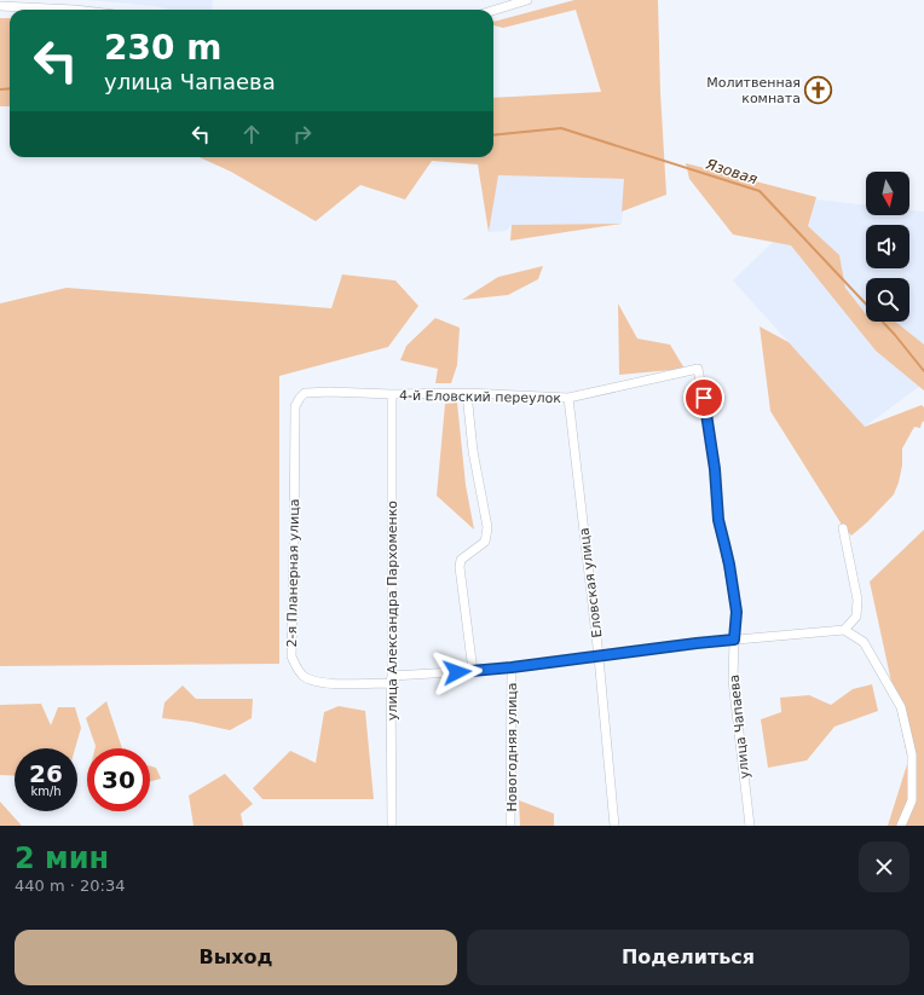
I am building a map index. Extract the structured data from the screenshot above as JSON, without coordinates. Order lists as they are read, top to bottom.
{
  "streets": {
    "street": [
      "4-й Еловский переулок",
      "2-я Планерная улица",
      "Еловская улица",
      "улица Александра Пархоменко",
      "улица Чапаева",
      "Новогодняя улица"
    ]
  },
  "crossings": [
    ["4-й Еловский переулок", "2-я Планерная улица"],
    ["4-й Еловский переулок", "Еловская улица"],
    ["4-й Еловский переулок", "улица Александра Пархоменко"],
    ["4-й Еловский переулок", "улица Чапаева"],
    ["2-я Планерная улица", "Еловская улица"],
    ["2-я Планерная улица", "улица Александра Пархоменко"],
    ["2-я Планерная улица", "улица Чапаева"],
    ["2-я Планерная улица", "Новогодняя улица"]
  ],
  "water": ["Язовая"],
  "places": {
    "church": ["Молитвенная комната"]
  },
  "north": "bottom",
  "page": {
    "turn": ["230 m", "улица Чапаева"],
    "speed": "26 km/h",
    "limit": "30",
    "heading": ["2 мин", "440 m · 20:34"],
    "buttons": ["Выход", "Поделиться"]
  }
}
